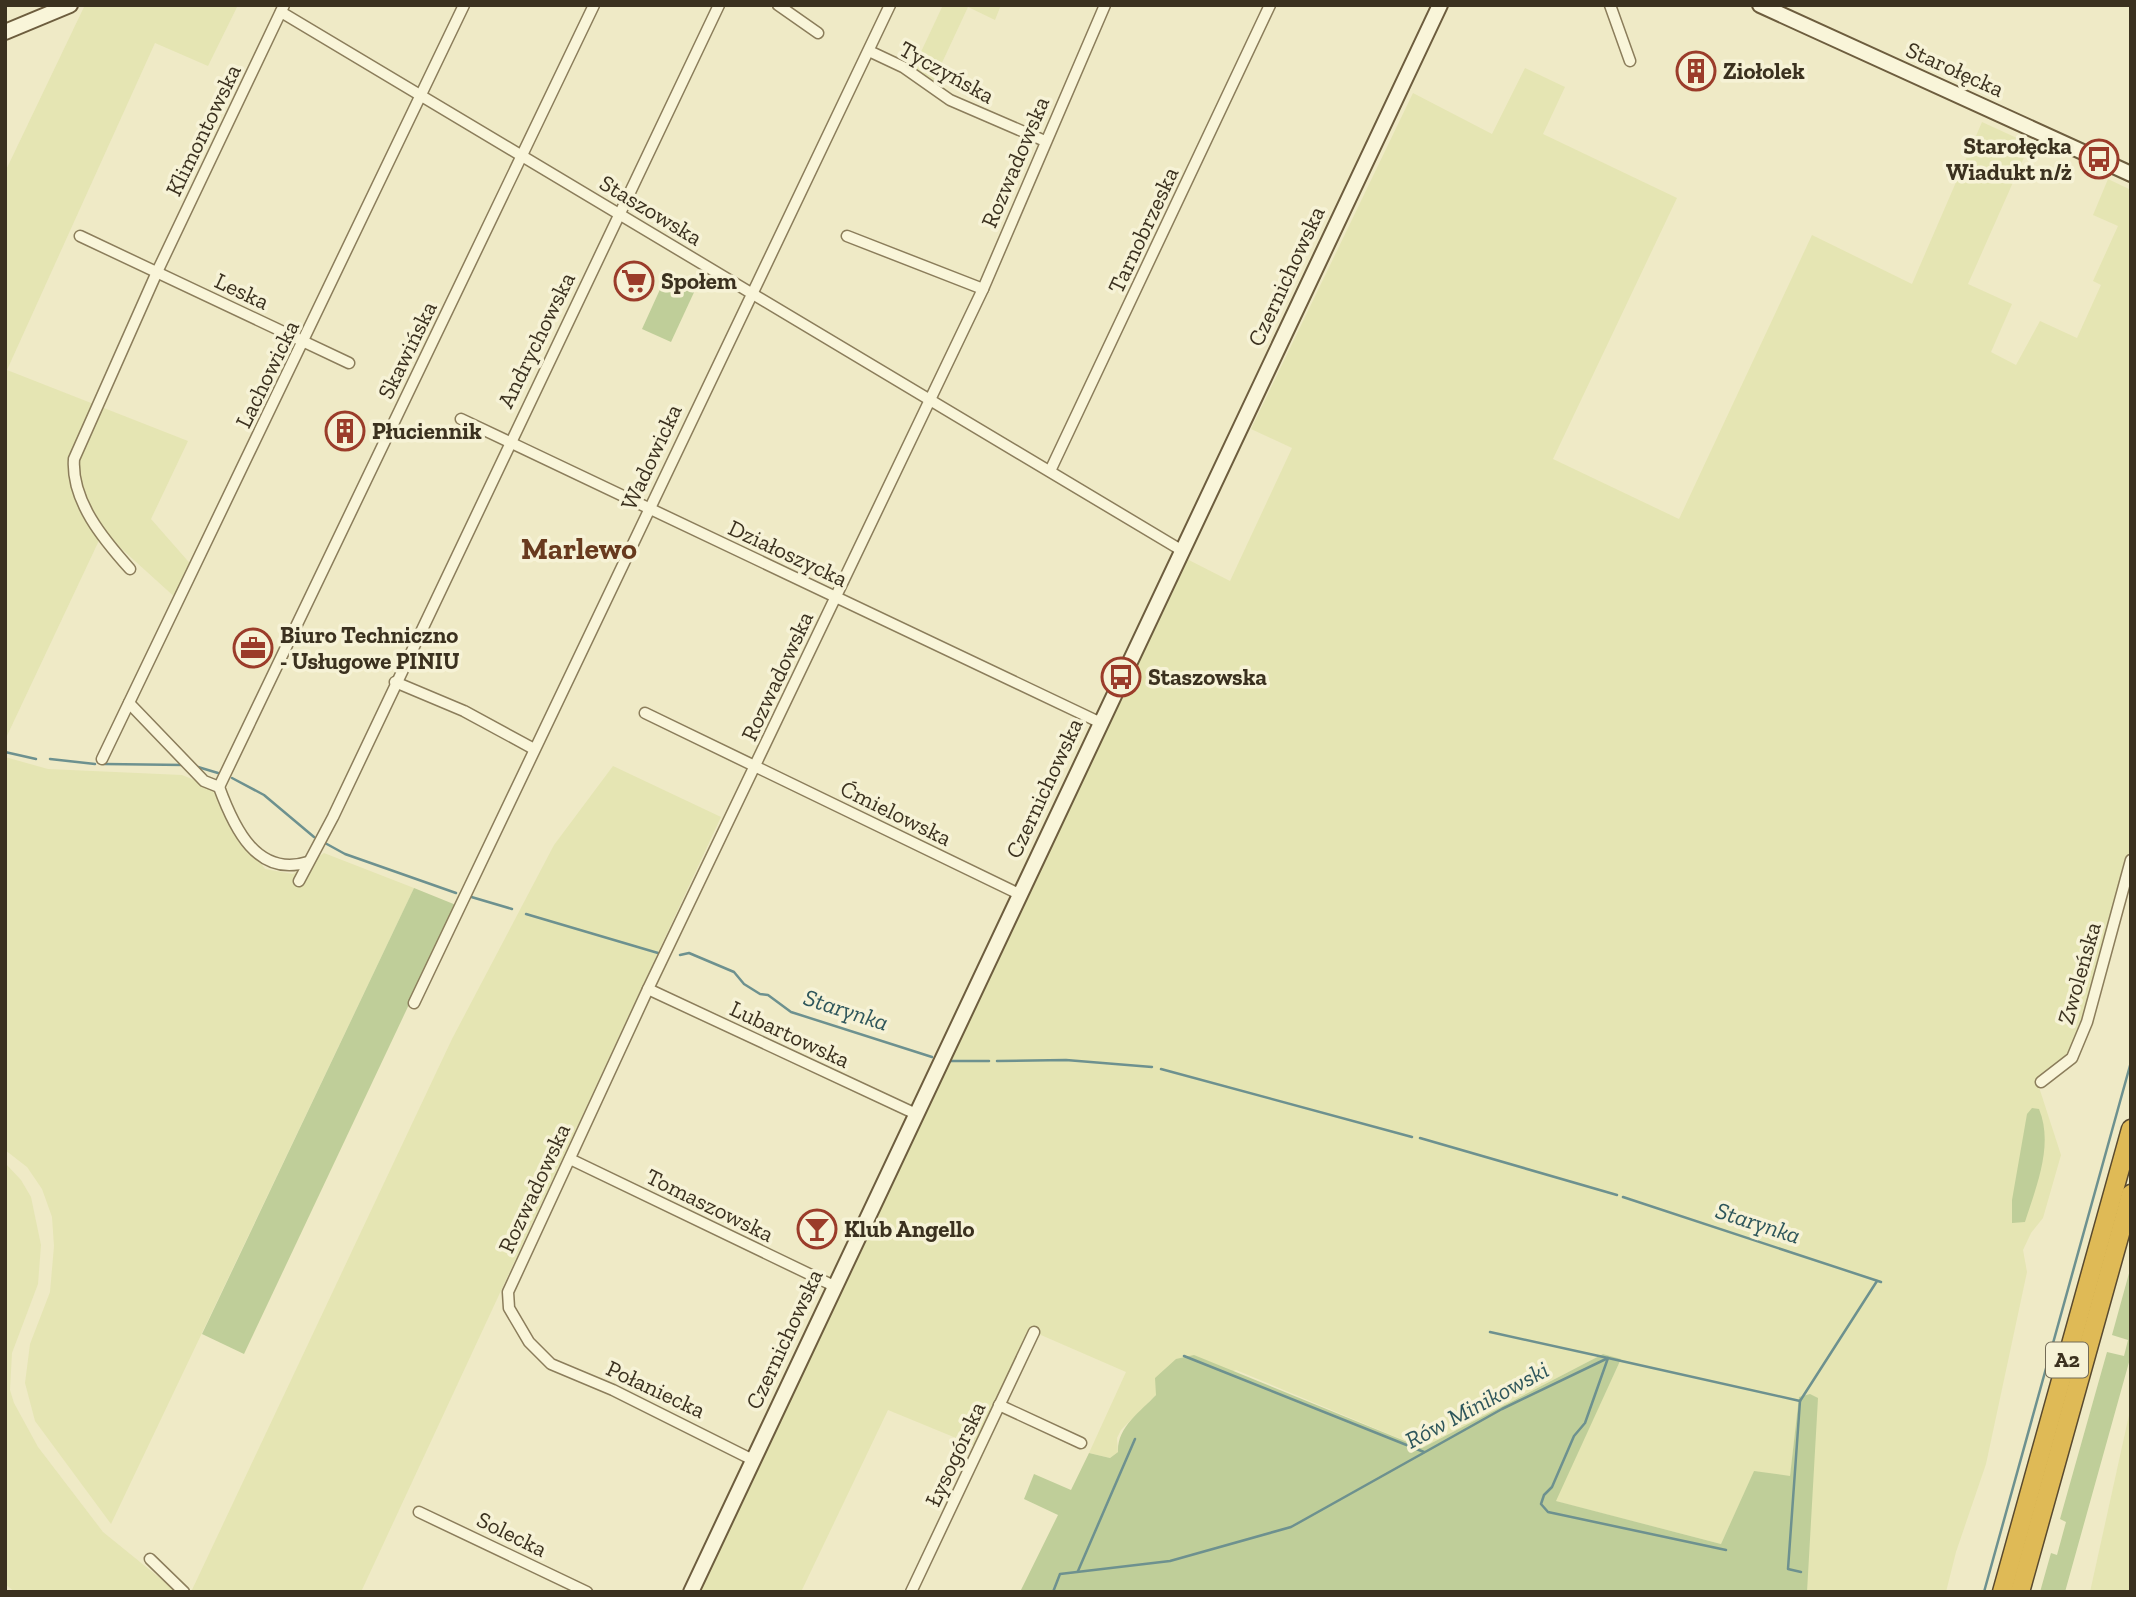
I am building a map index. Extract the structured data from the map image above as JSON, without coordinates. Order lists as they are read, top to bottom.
{
  "streets": {
    "highway": ["A2"],
    "street": [
      "Starołęcka",
      "Tyczyńska",
      "Klimontowska",
      "Rozwadowska",
      "Staszowska",
      "Tarnobrzeska",
      "Czernichowska",
      "Leska",
      "Andrychowska",
      "Skawińska",
      "Lachowicka",
      "Wadowicka",
      "Działoszycka",
      "Ćmielowska",
      "Zwoleńska",
      "Lubartowska",
      "Tomaszowska",
      "Połaniecka",
      "Łysogórska",
      "Solecka"
    ]
  },
  "crossings": [
    ["Tyczyńska", "Rozwadowska"],
    ["Tyczyńska", "Wadowicka"],
    ["Klimontowska", "Staszowska"],
    ["Klimontowska", "Leska"],
    ["Rozwadowska", "Staszowska"],
    ["Rozwadowska", "Działoszycka"],
    ["Rozwadowska", "Ćmielowska"],
    ["Rozwadowska", "Lubartowska"],
    ["Rozwadowska", "Tomaszowska"],
    ["Rozwadowska", "Połaniecka"],
    ["Staszowska", "Tarnobrzeska"],
    ["Staszowska", "Czernichowska"],
    ["Staszowska", "Andrychowska"],
    ["Staszowska", "Skawińska"],
    ["Staszowska", "Lachowicka"],
    ["Staszowska", "Wadowicka"],
    ["Czernichowska", "Działoszycka"],
    ["Czernichowska", "Ćmielowska"],
    ["Czernichowska", "Lubartowska"],
    ["Czernichowska", "Tomaszowska"],
    ["Czernichowska", "Połaniecka"],
    ["Leska", "Lachowicka"],
    ["Andrychowska", "Działoszycka"],
    ["Wadowicka", "Działoszycka"]
  ],
  "districts": ["Marlewo"],
  "water": ["Starynka", "Rów Minikowski"],
  "places": {
    "building": ["Ziołolek", "Płuciennik"],
    "bus stop": ["Starołęcka Wiadukt n/ż", "Staszowska"],
    "supermarket": ["Społem"],
    "office": ["Biuro Techniczno - Usługowe PINIU"],
    "bar": ["Klub Angello"]
  }
}
